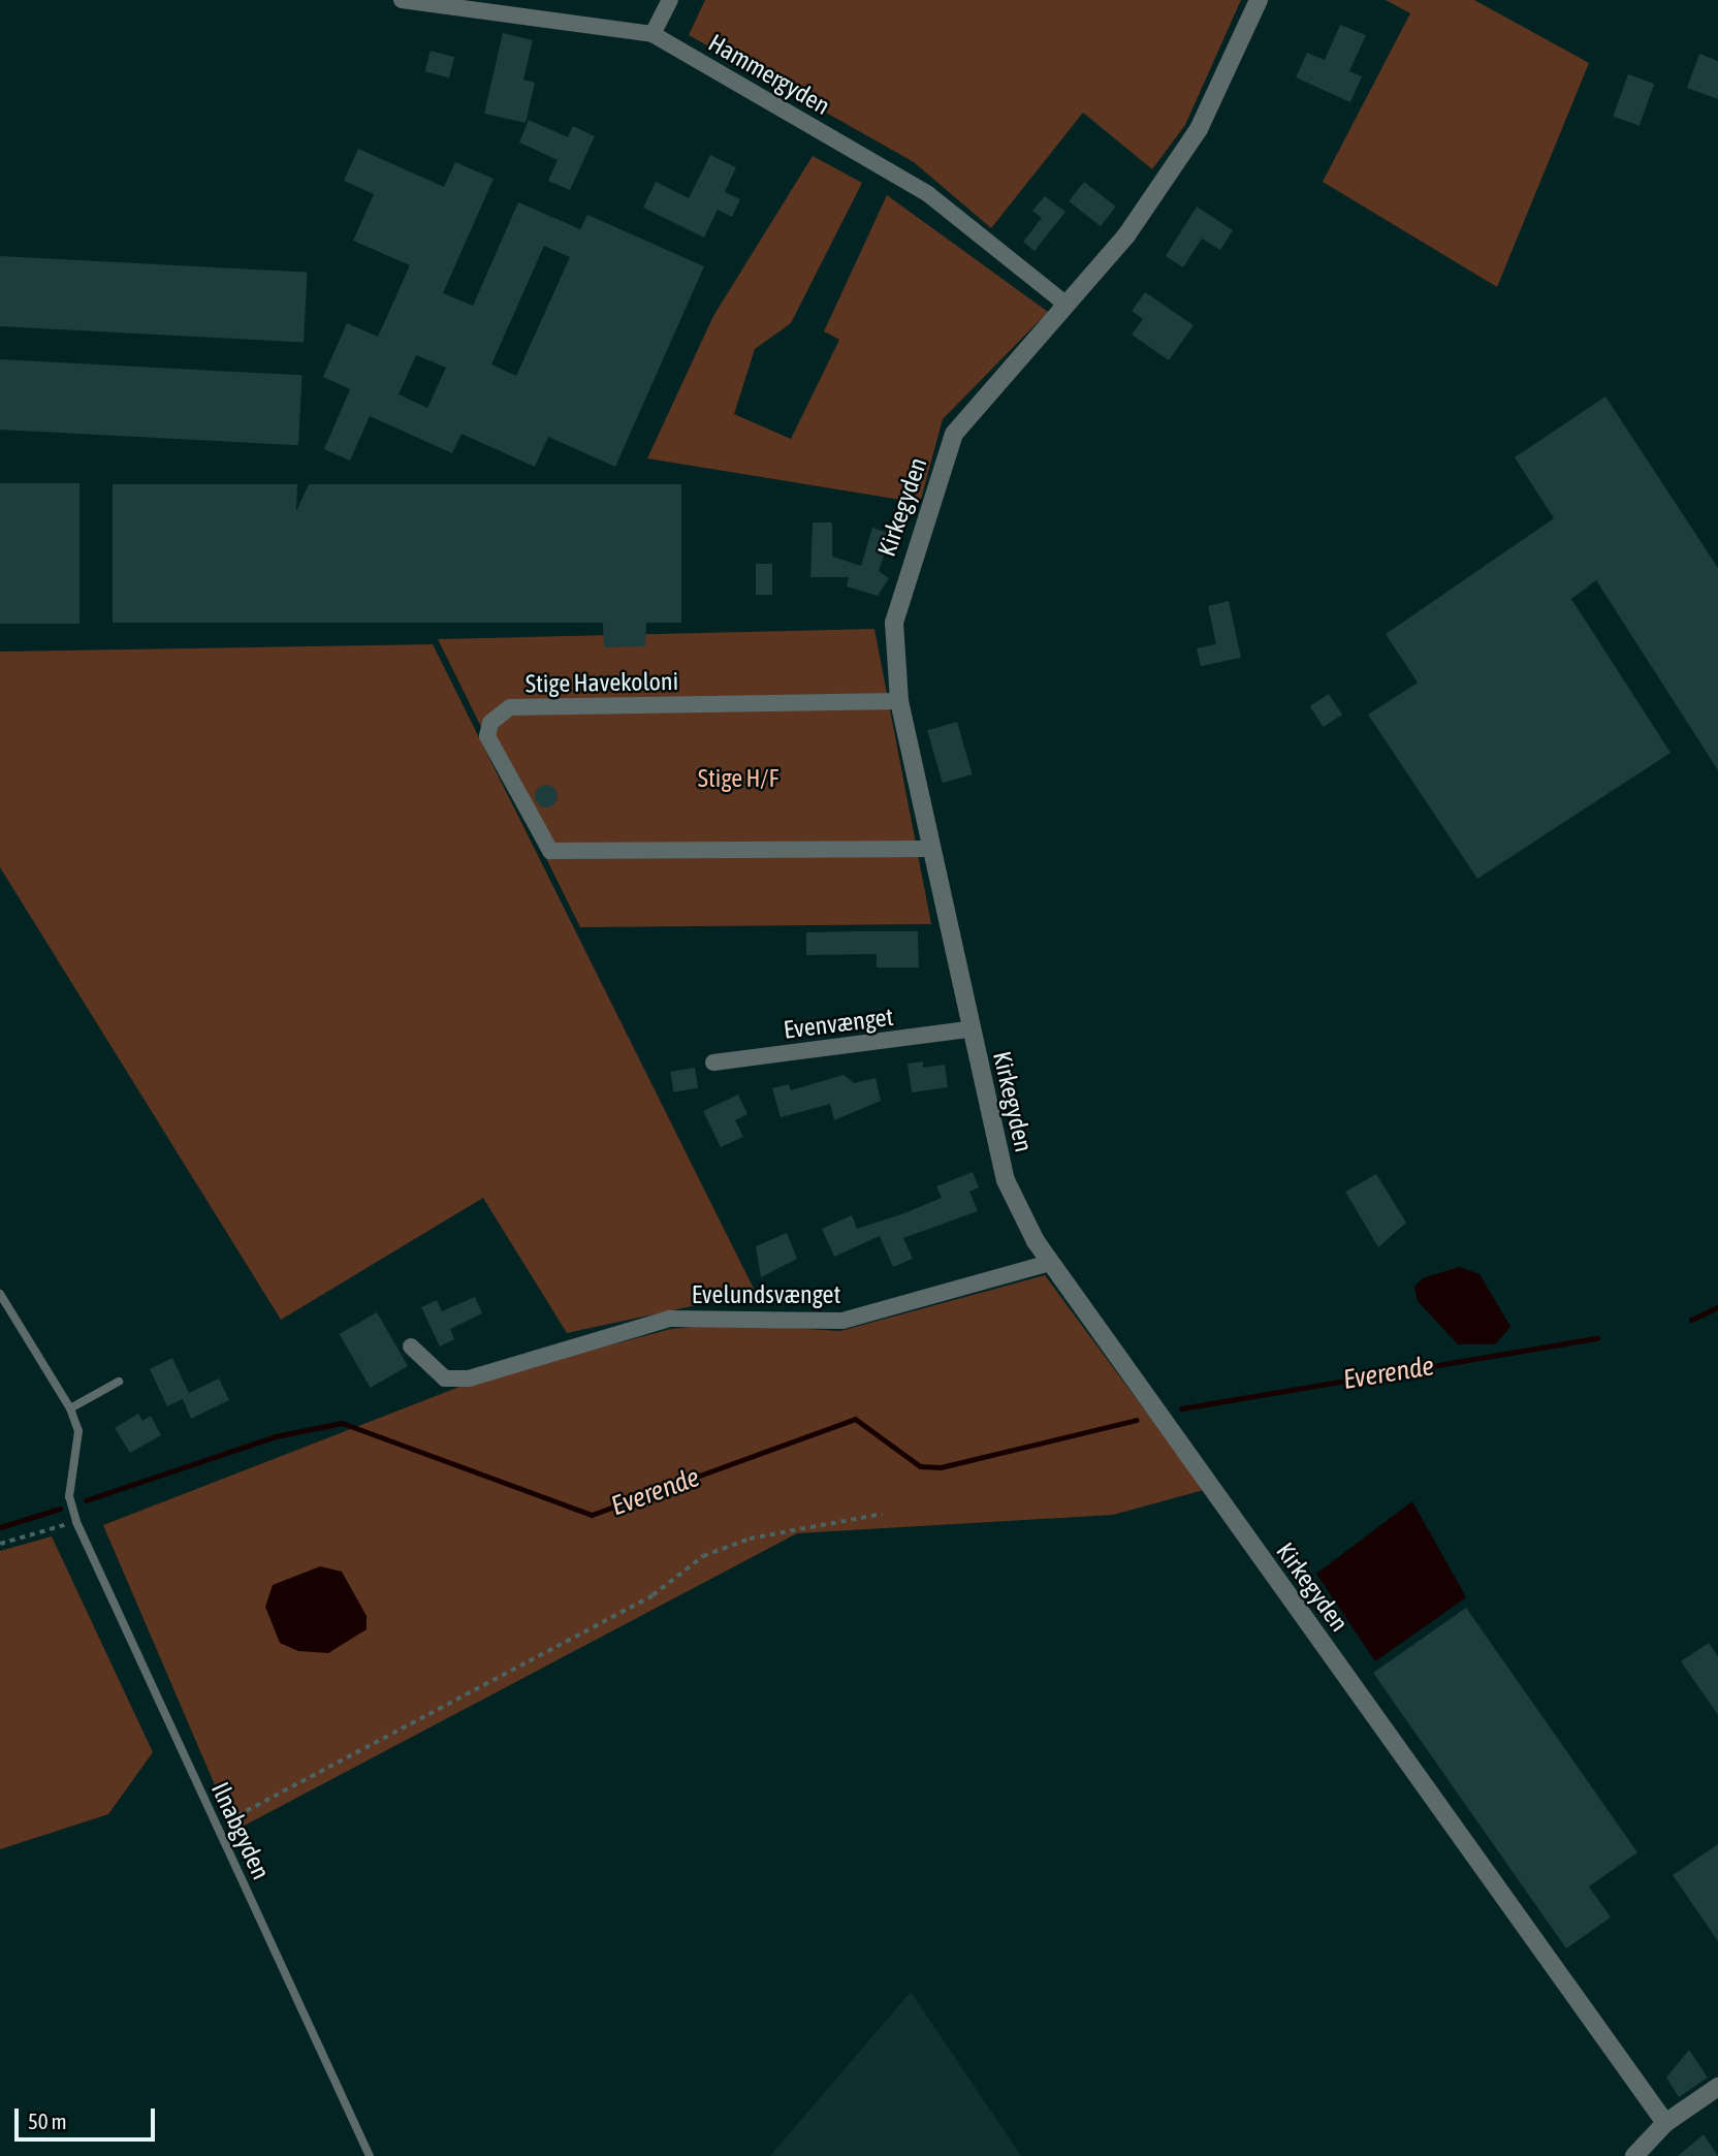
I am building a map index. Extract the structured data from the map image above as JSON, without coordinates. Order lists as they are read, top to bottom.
{
  "streets": {
    "street": [
      "Hammergyden",
      "Kirkegyden",
      "Stige Havekoloni",
      "Evenvænget",
      "Evelundsvænget"
    ],
    "lane": ["Ilnabgyden"]
  },
  "crossings": [
    ["Hammergyden", "Kirkegyden"],
    ["Kirkegyden", "Stige Havekoloni"],
    ["Kirkegyden", "Evenvænget"],
    ["Kirkegyden", "Evelundsvænget"]
  ],
  "water": ["Everende"],
  "parks": ["Stige H/F"],
  "scale_bar": "50 m"
}
